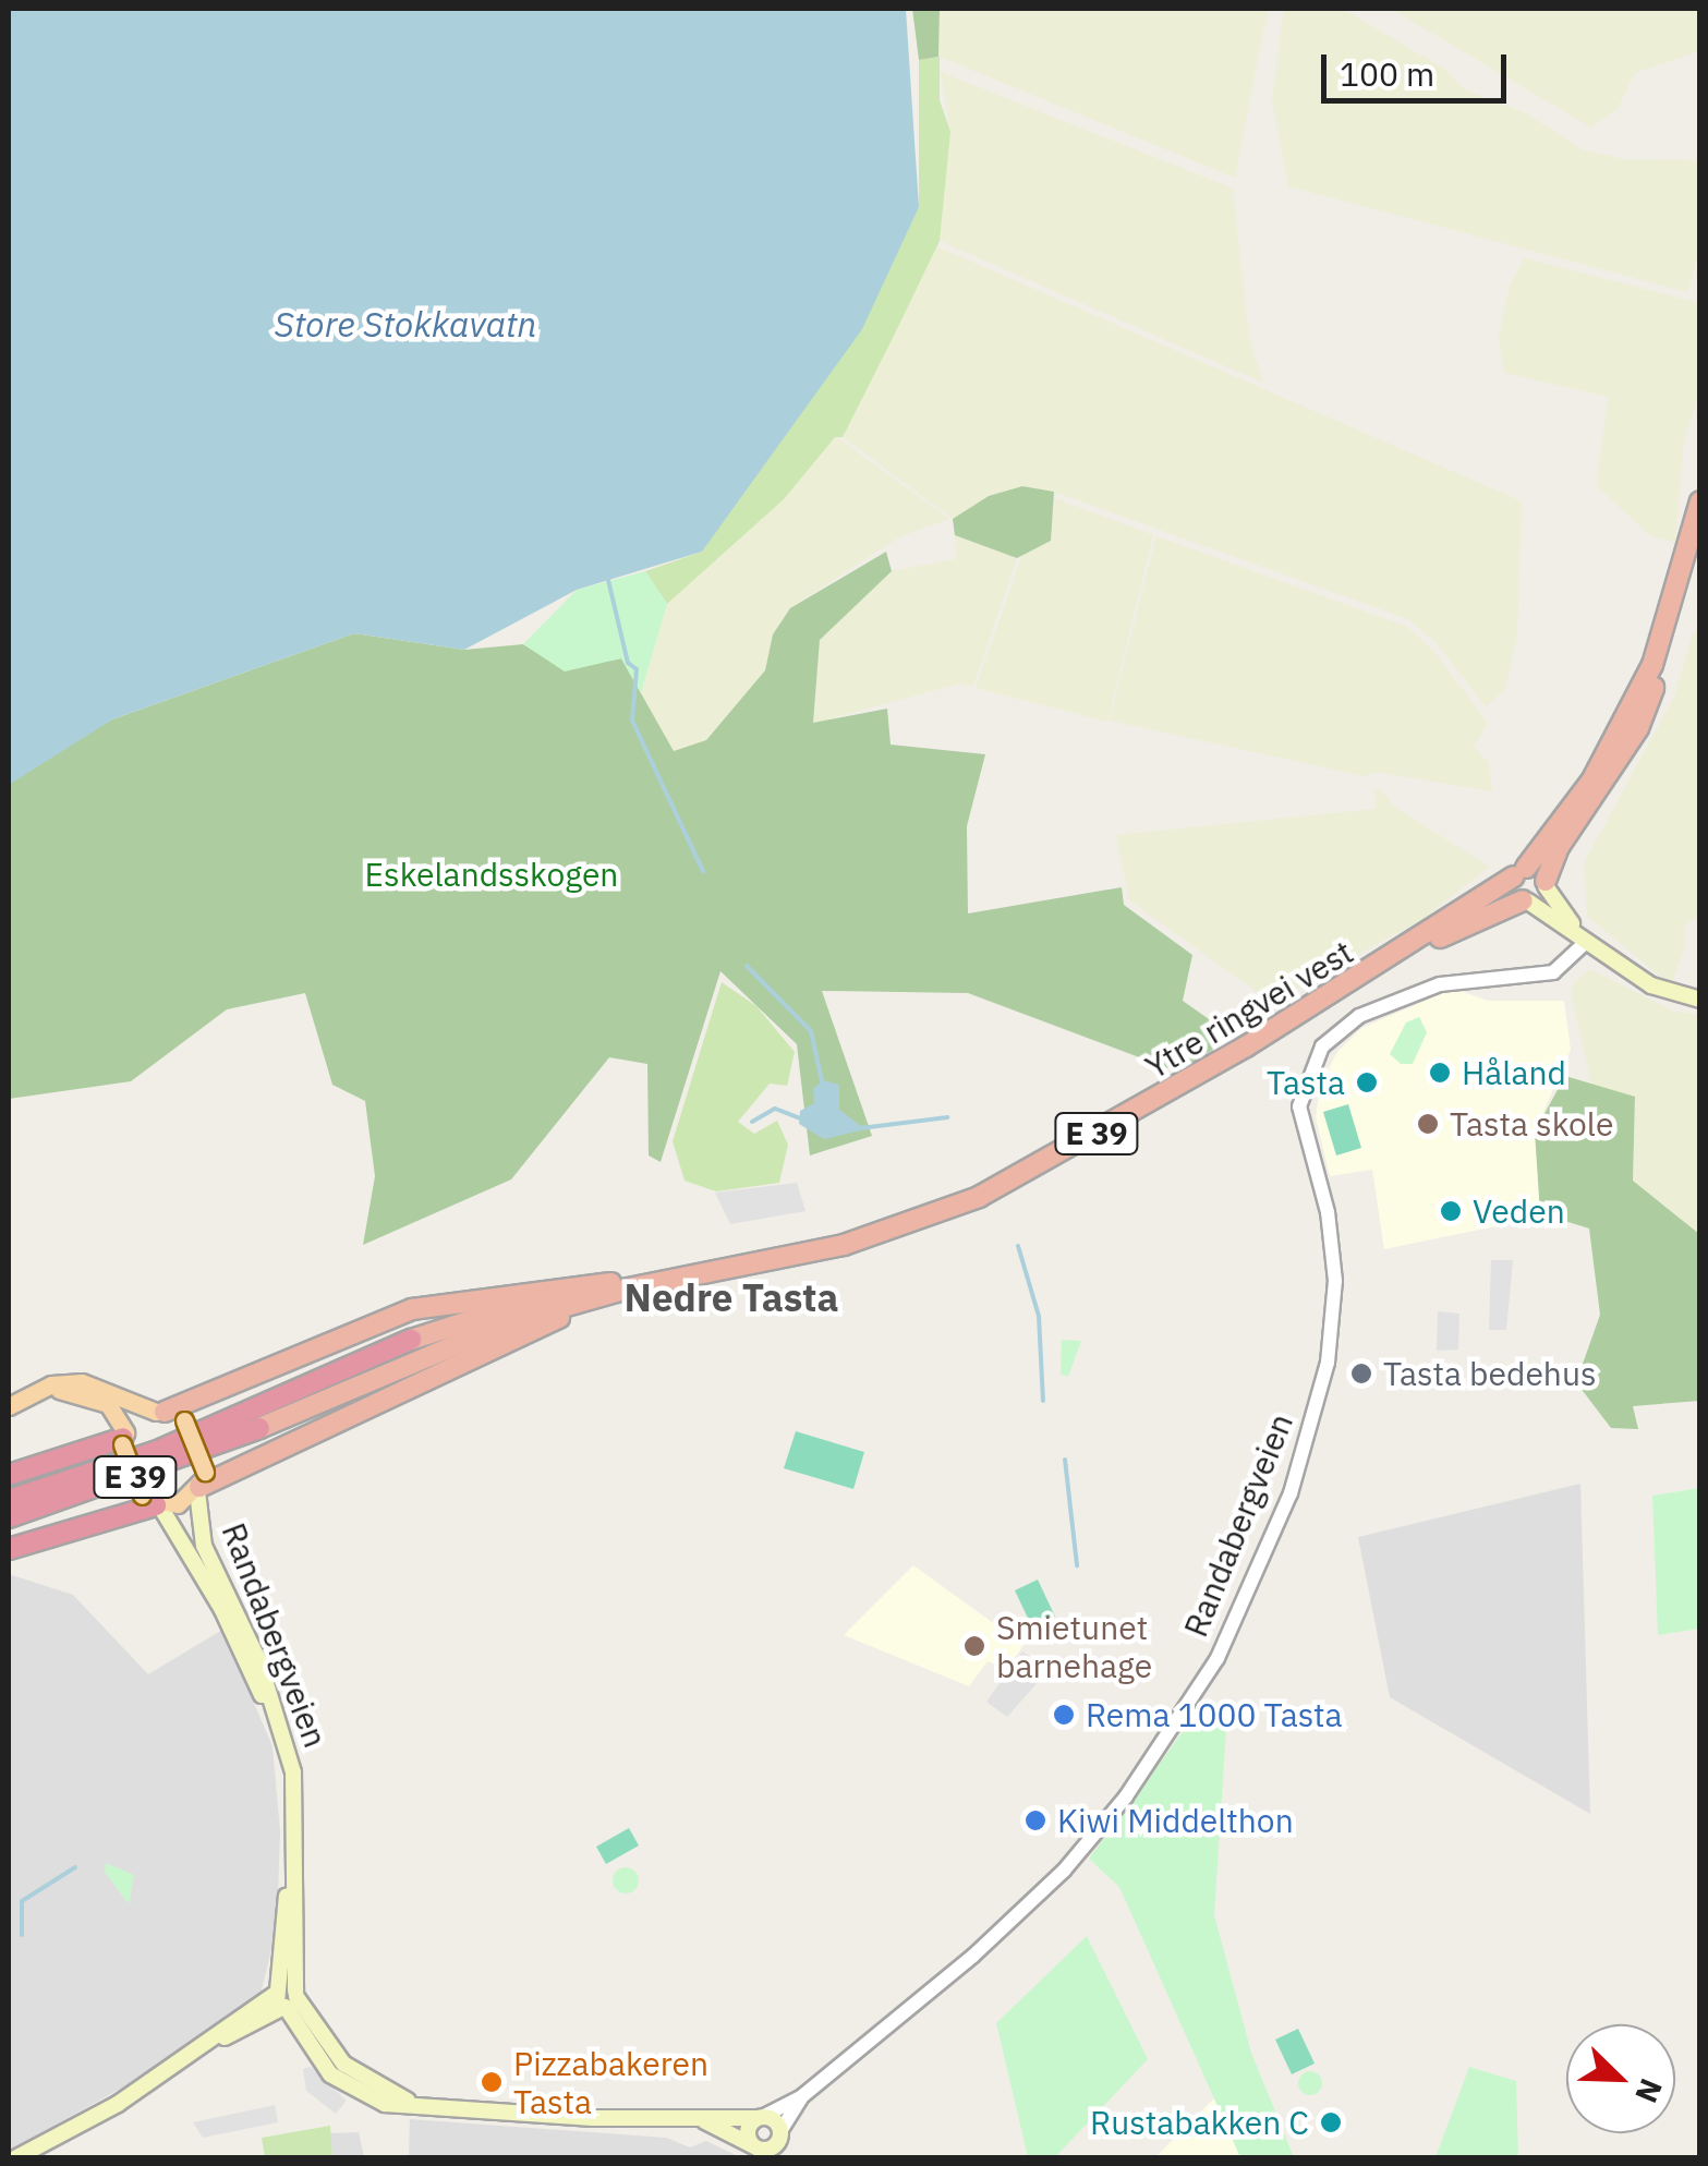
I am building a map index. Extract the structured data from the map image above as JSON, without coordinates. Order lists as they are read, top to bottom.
{
  "streets": {
    "highway": ["Ytre ringvei vest", "E 39"],
    "main road": ["Randabergveien"]
  },
  "crossings": [
    ["Ytre ringvei vest", "E 39"],
    ["E 39", "Randabergveien"]
  ],
  "districts": ["Nedre Tasta"],
  "water": ["Store Stokkavatn"],
  "parks": ["Eskelandsskogen"],
  "places": [
    "Håland",
    "Tasta",
    "Tasta skole",
    "Veden",
    "Tasta bedehus",
    "Smietunet barnehage",
    "Rema 1000 Tasta",
    "Kiwi Middelthon",
    "Pizzabakeren Tasta",
    "Rustabakken C"
  ],
  "scale_bar": "100 m",
  "north": "bottom right"
}
